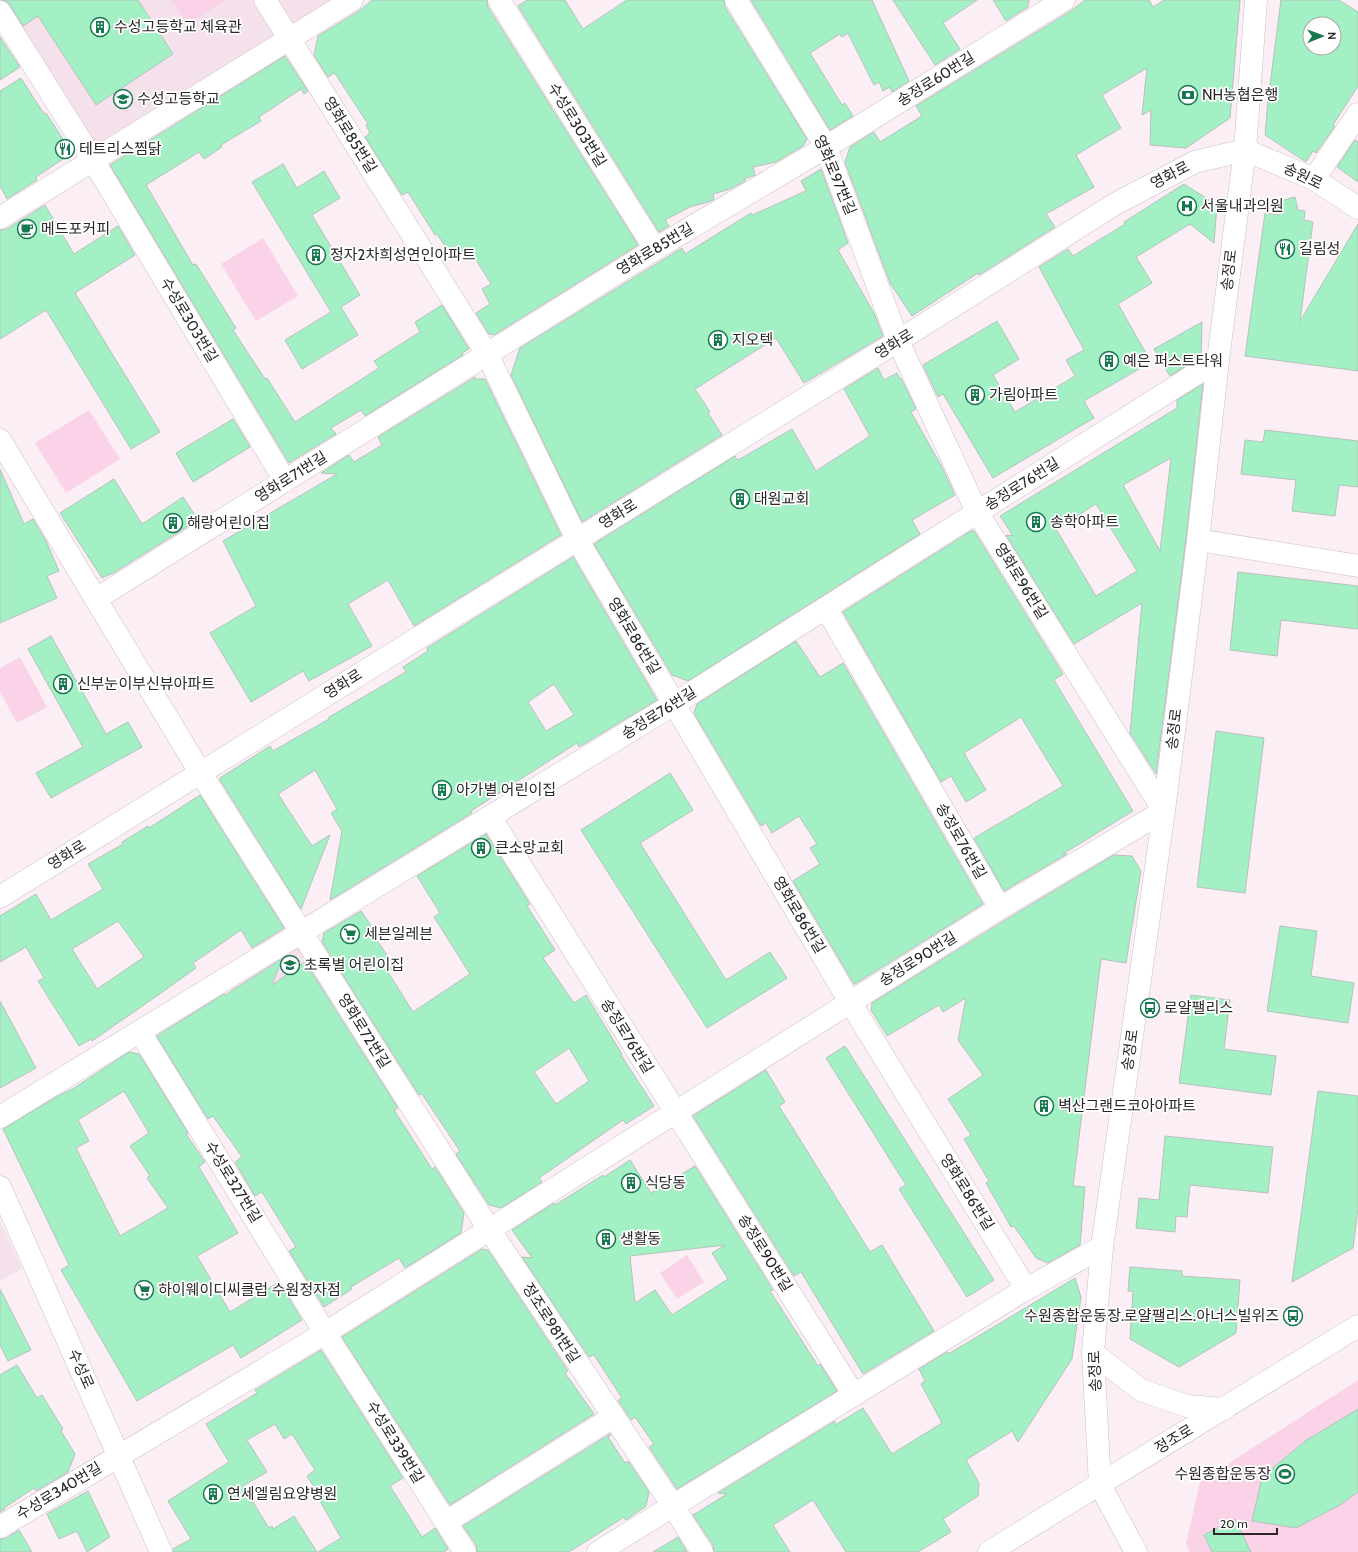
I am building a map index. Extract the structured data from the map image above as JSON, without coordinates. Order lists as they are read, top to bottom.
{
  "streets": {
    "street": [
      "송정로60번길",
      "수성로303번길",
      "영화로85번길",
      "영화로97번길",
      "영화로",
      "송원로",
      "송정로",
      "영화로71번길",
      "송정로76번길",
      "영화로96번길",
      "영화로86번길",
      "송정로90번길",
      "영화로72번길",
      "수성로327번길",
      "정조로981번길",
      "수성로",
      "정조로",
      "수성로339번길",
      "수성로340번길"
    ]
  },
  "crossings": [
    ["송정로60번길", "영화로85번길"],
    ["송정로60번길", "영화로97번길"],
    ["수성로303번길", "영화로85번길"],
    ["수성로303번길", "영화로71번길"],
    ["영화로85번길", "영화로97번길"],
    ["영화로85번길", "영화로"],
    ["영화로85번길", "영화로71번길"],
    ["영화로85번길", "영화로86번길"],
    ["영화로97번길", "영화로"],
    ["영화로97번길", "영화로96번길"],
    ["영화로", "송원로"],
    ["영화로", "송정로"],
    ["영화로", "영화로96번길"],
    ["영화로", "영화로86번길"],
    ["영화로", "영화로72번길"],
    ["송원로", "송정로"],
    ["송정로", "송정로76번길"],
    ["송정로", "영화로96번길"],
    ["송정로", "송정로90번길"],
    ["송정로", "정조로"],
    ["송정로76번길", "영화로96번길"],
    ["송정로76번길", "영화로86번길"],
    ["송정로76번길", "송정로90번길"],
    ["송정로76번길", "영화로72번길"],
    ["영화로96번길", "송정로90번길"],
    ["영화로86번길", "송정로90번길"],
    ["송정로90번길", "영화로72번길"],
    ["송정로90번길", "정조로981번길"],
    ["영화로72번길", "정조로981번길"],
    ["수성로327번길", "수성로339번길"],
    ["수성로", "수성로340번길"]
  ],
  "places": {
    "building": [
      "수성고등학교 체육관",
      "정자2차희성연인아파트",
      "지오텍",
      "예은 퍼스트타워",
      "가림아파트",
      "대원교회",
      "송학아파트",
      "해랑어린이집",
      "신부눈이부신뷰아파트",
      "아가별 어린이집",
      "큰소망교회",
      "벽산그랜드코아아파트",
      "식당동",
      "생활동",
      "연세엘림요양병원"
    ],
    "bank": ["NH농협은행"],
    "school or university": ["수성고등학교", "초록별 어린이집"],
    "restaurant": ["테트리스찜닭", "길림성"],
    "hospital": ["서울내과의원"],
    "cafe": ["메드포커피"],
    "supermarket": ["세븐일레븐", "하이웨이디씨클럽 수원정자점"],
    "bus stop": ["로얄팰리스", "수원종합운동장.로얄팰리스.아너스빌위즈"],
    "sports": ["수원종합운동장"]
  },
  "scale_bar": "20 m",
  "north": "right"
}
